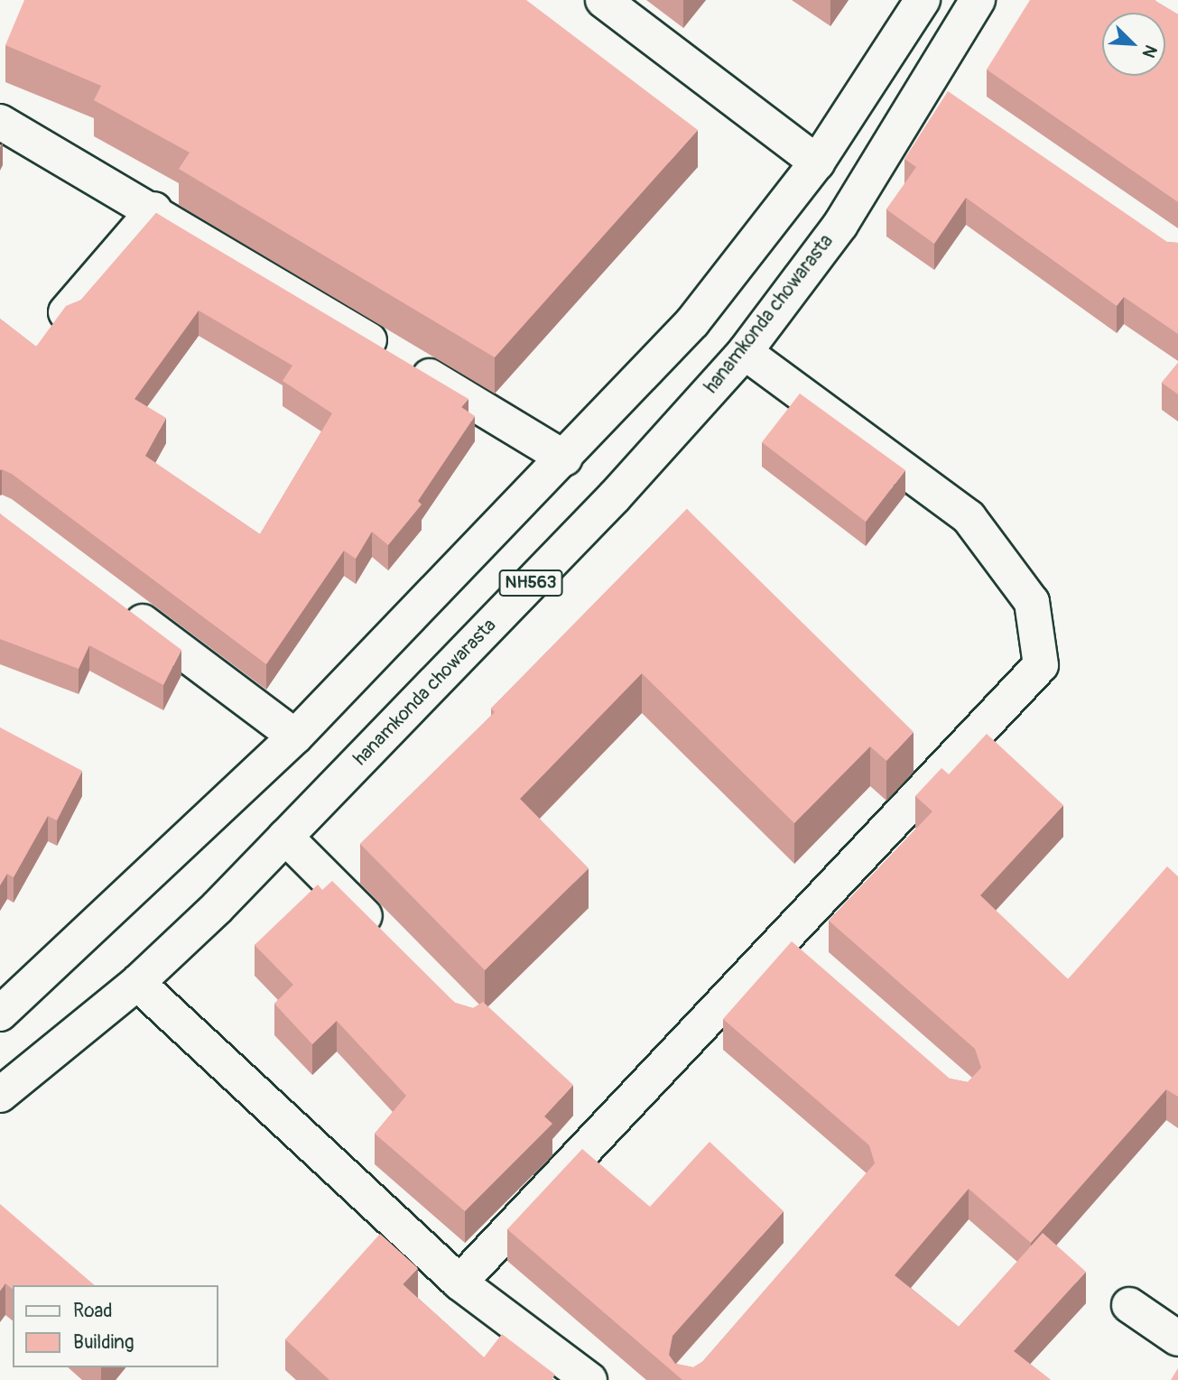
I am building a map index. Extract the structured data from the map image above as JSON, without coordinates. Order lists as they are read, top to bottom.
{
  "streets": {
    "main road": ["hanamkonda chowarasta", "NH563"]
  },
  "legend": ["Road", "Building"],
  "north": "bottom right"
}
